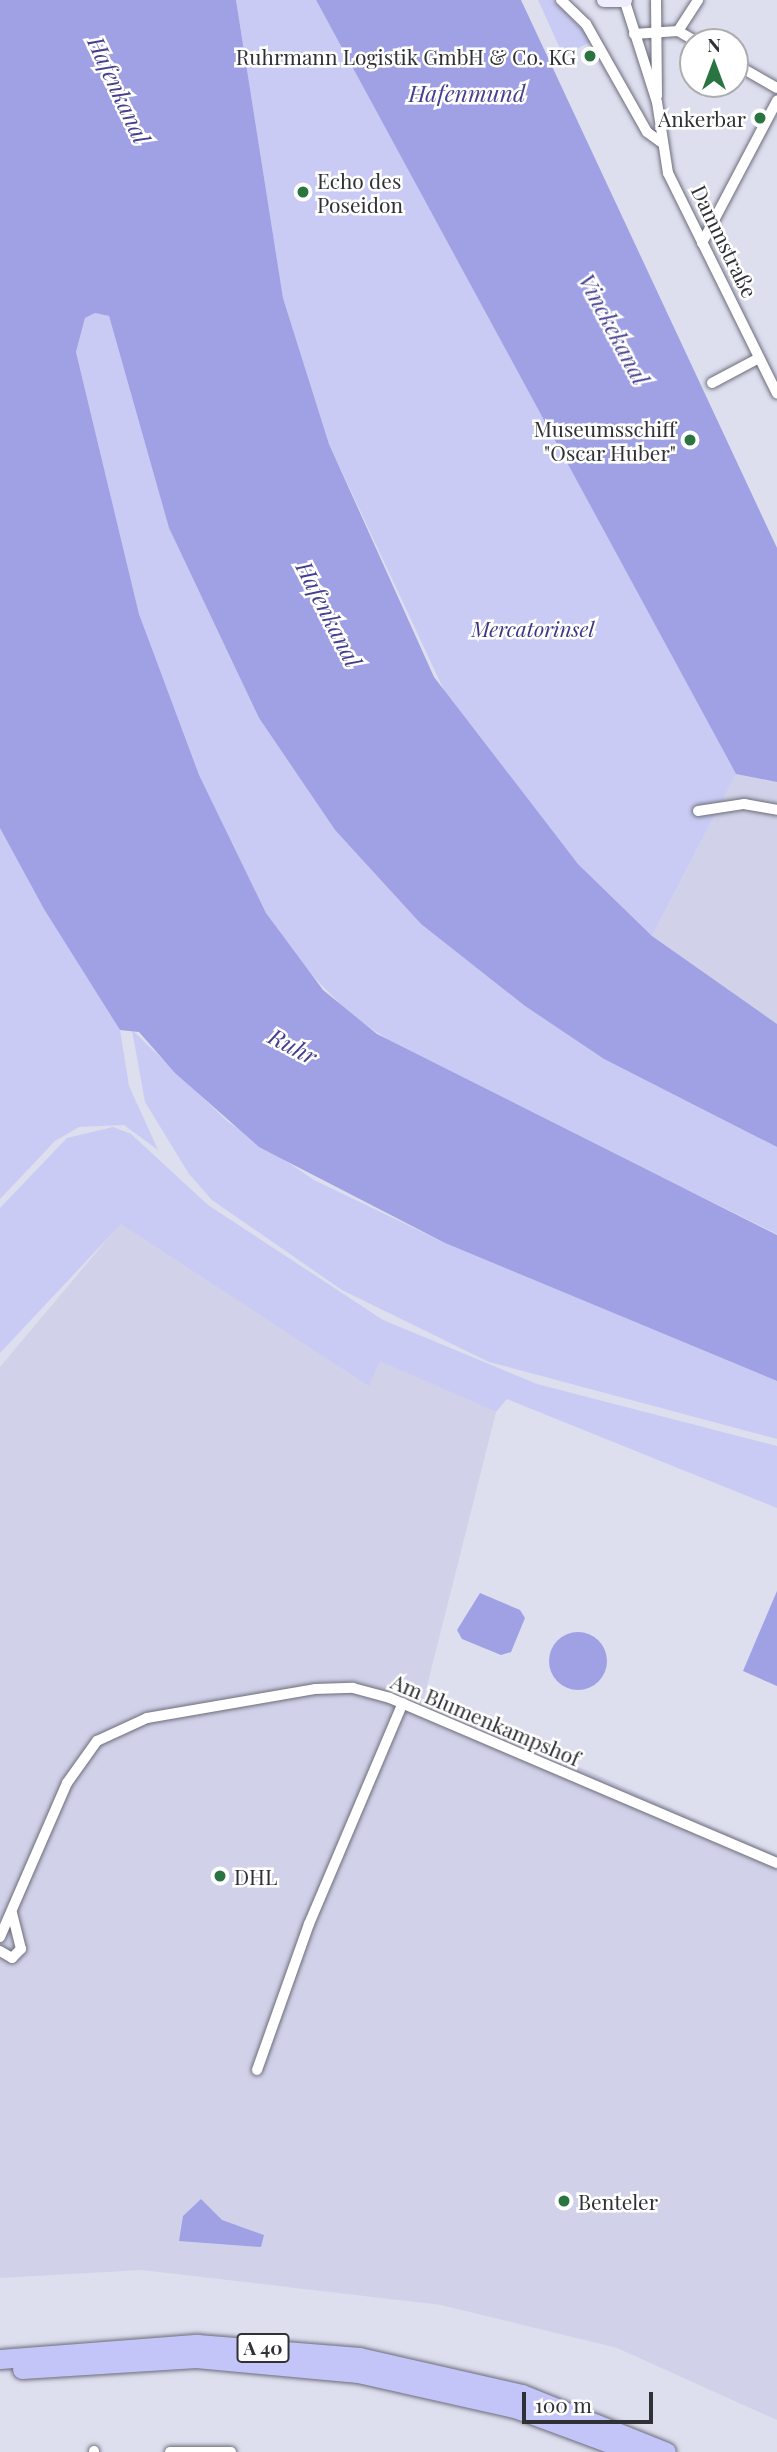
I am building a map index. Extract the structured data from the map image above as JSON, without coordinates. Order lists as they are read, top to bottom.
{
  "streets": {
    "highway": ["A 40"],
    "street": ["Dammstraße", "Am Blumenkampshof"]
  },
  "water": [
    "Hafenkanal",
    "Hafenmund",
    "Vinckekanal",
    "Ruhr"
  ],
  "parks": ["Mercatorinsel"],
  "places": [
    "Ruhrmann Logistik GmbH & Co. KG",
    "Ankerbar",
    "Echo des Poseidon",
    "Museumsschiff \"Oscar Huber\"",
    "DHL",
    "Benteler"
  ],
  "scale_bar": "100 m",
  "north": "top"
}
